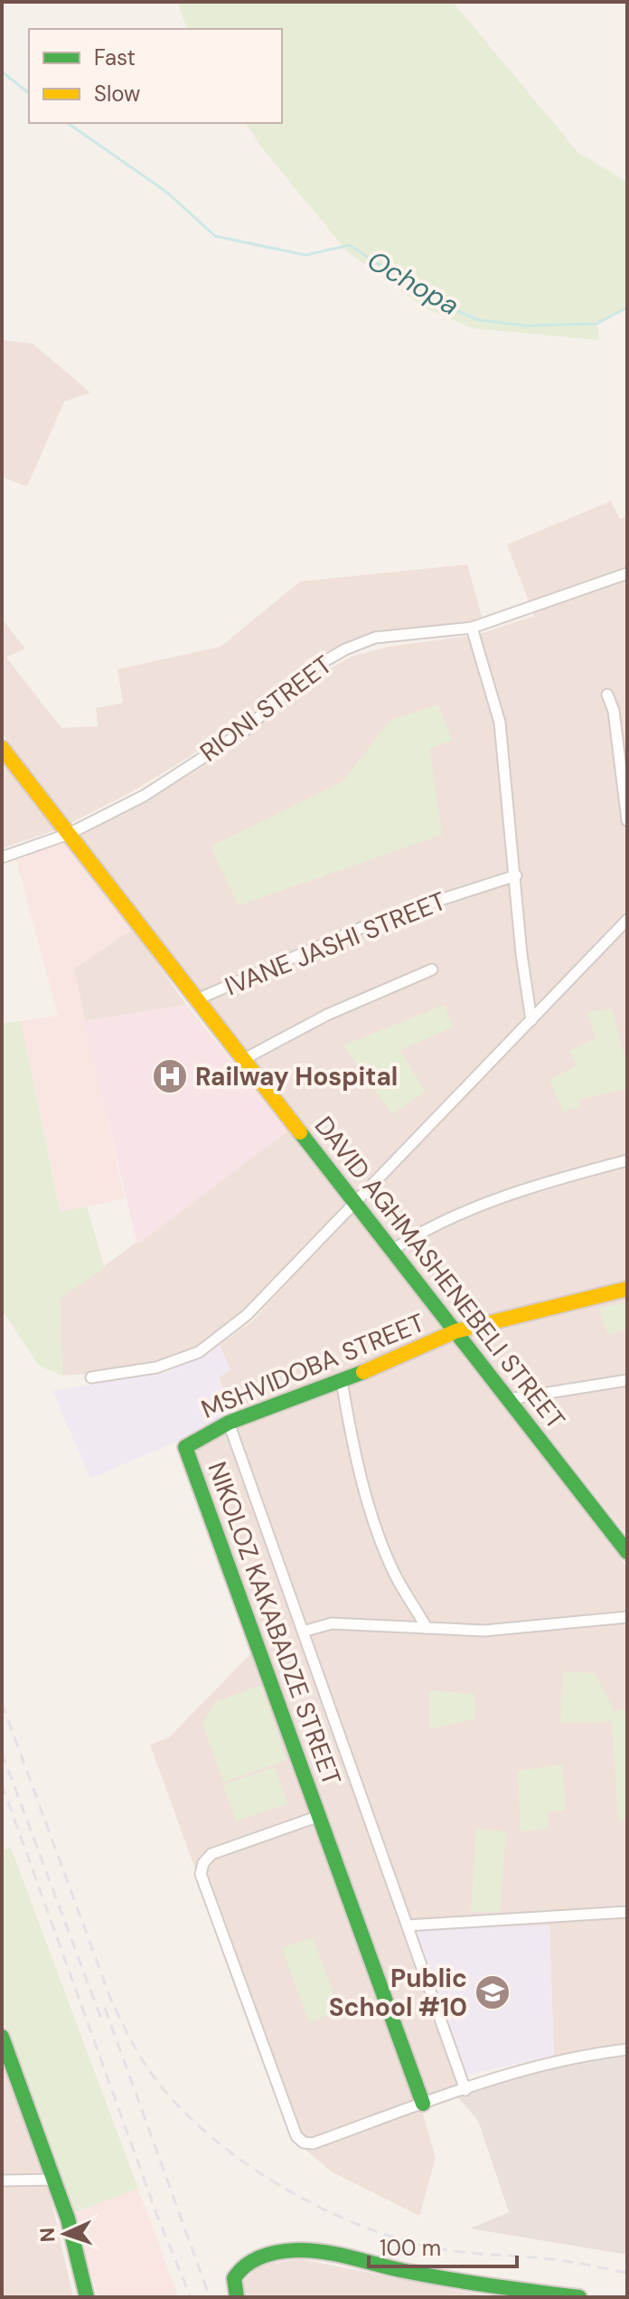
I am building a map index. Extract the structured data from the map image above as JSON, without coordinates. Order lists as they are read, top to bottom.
{
  "streets": {
    "street": [
      "RIONI STREET",
      "IVANE JASHI STREET",
      "DAVID AGHMASHENEBELI STREET",
      "MSHVIDOBA STREET",
      "NIKOLOZ KAKABADZE STREET"
    ]
  },
  "crossings": [
    ["RIONI STREET", "DAVID AGHMASHENEBELI STREET"],
    ["IVANE JASHI STREET", "DAVID AGHMASHENEBELI STREET"],
    ["DAVID AGHMASHENEBELI STREET", "MSHVIDOBA STREET"],
    ["MSHVIDOBA STREET", "NIKOLOZ KAKABADZE STREET"]
  ],
  "water": ["Ochopa"],
  "places": {
    "hospital": ["Railway Hospital"],
    "school or university": ["Public School #10"]
  },
  "legend": ["Fast", "Slow"],
  "scale_bar": "100 m",
  "north": "left"
}
